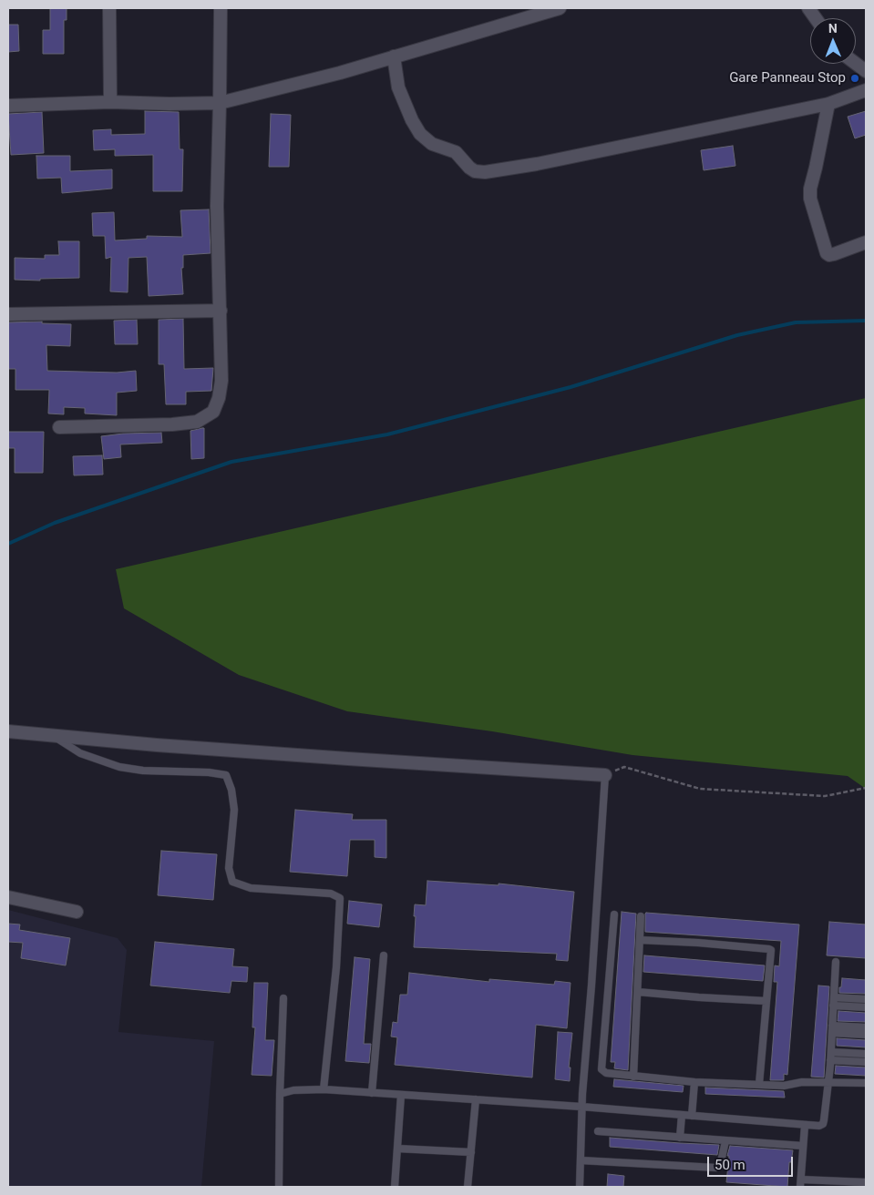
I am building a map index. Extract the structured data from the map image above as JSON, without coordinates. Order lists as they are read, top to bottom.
{
  "places": ["Gare Panneau Stop"],
  "scale_bar": "50 m",
  "north": "top"
}
